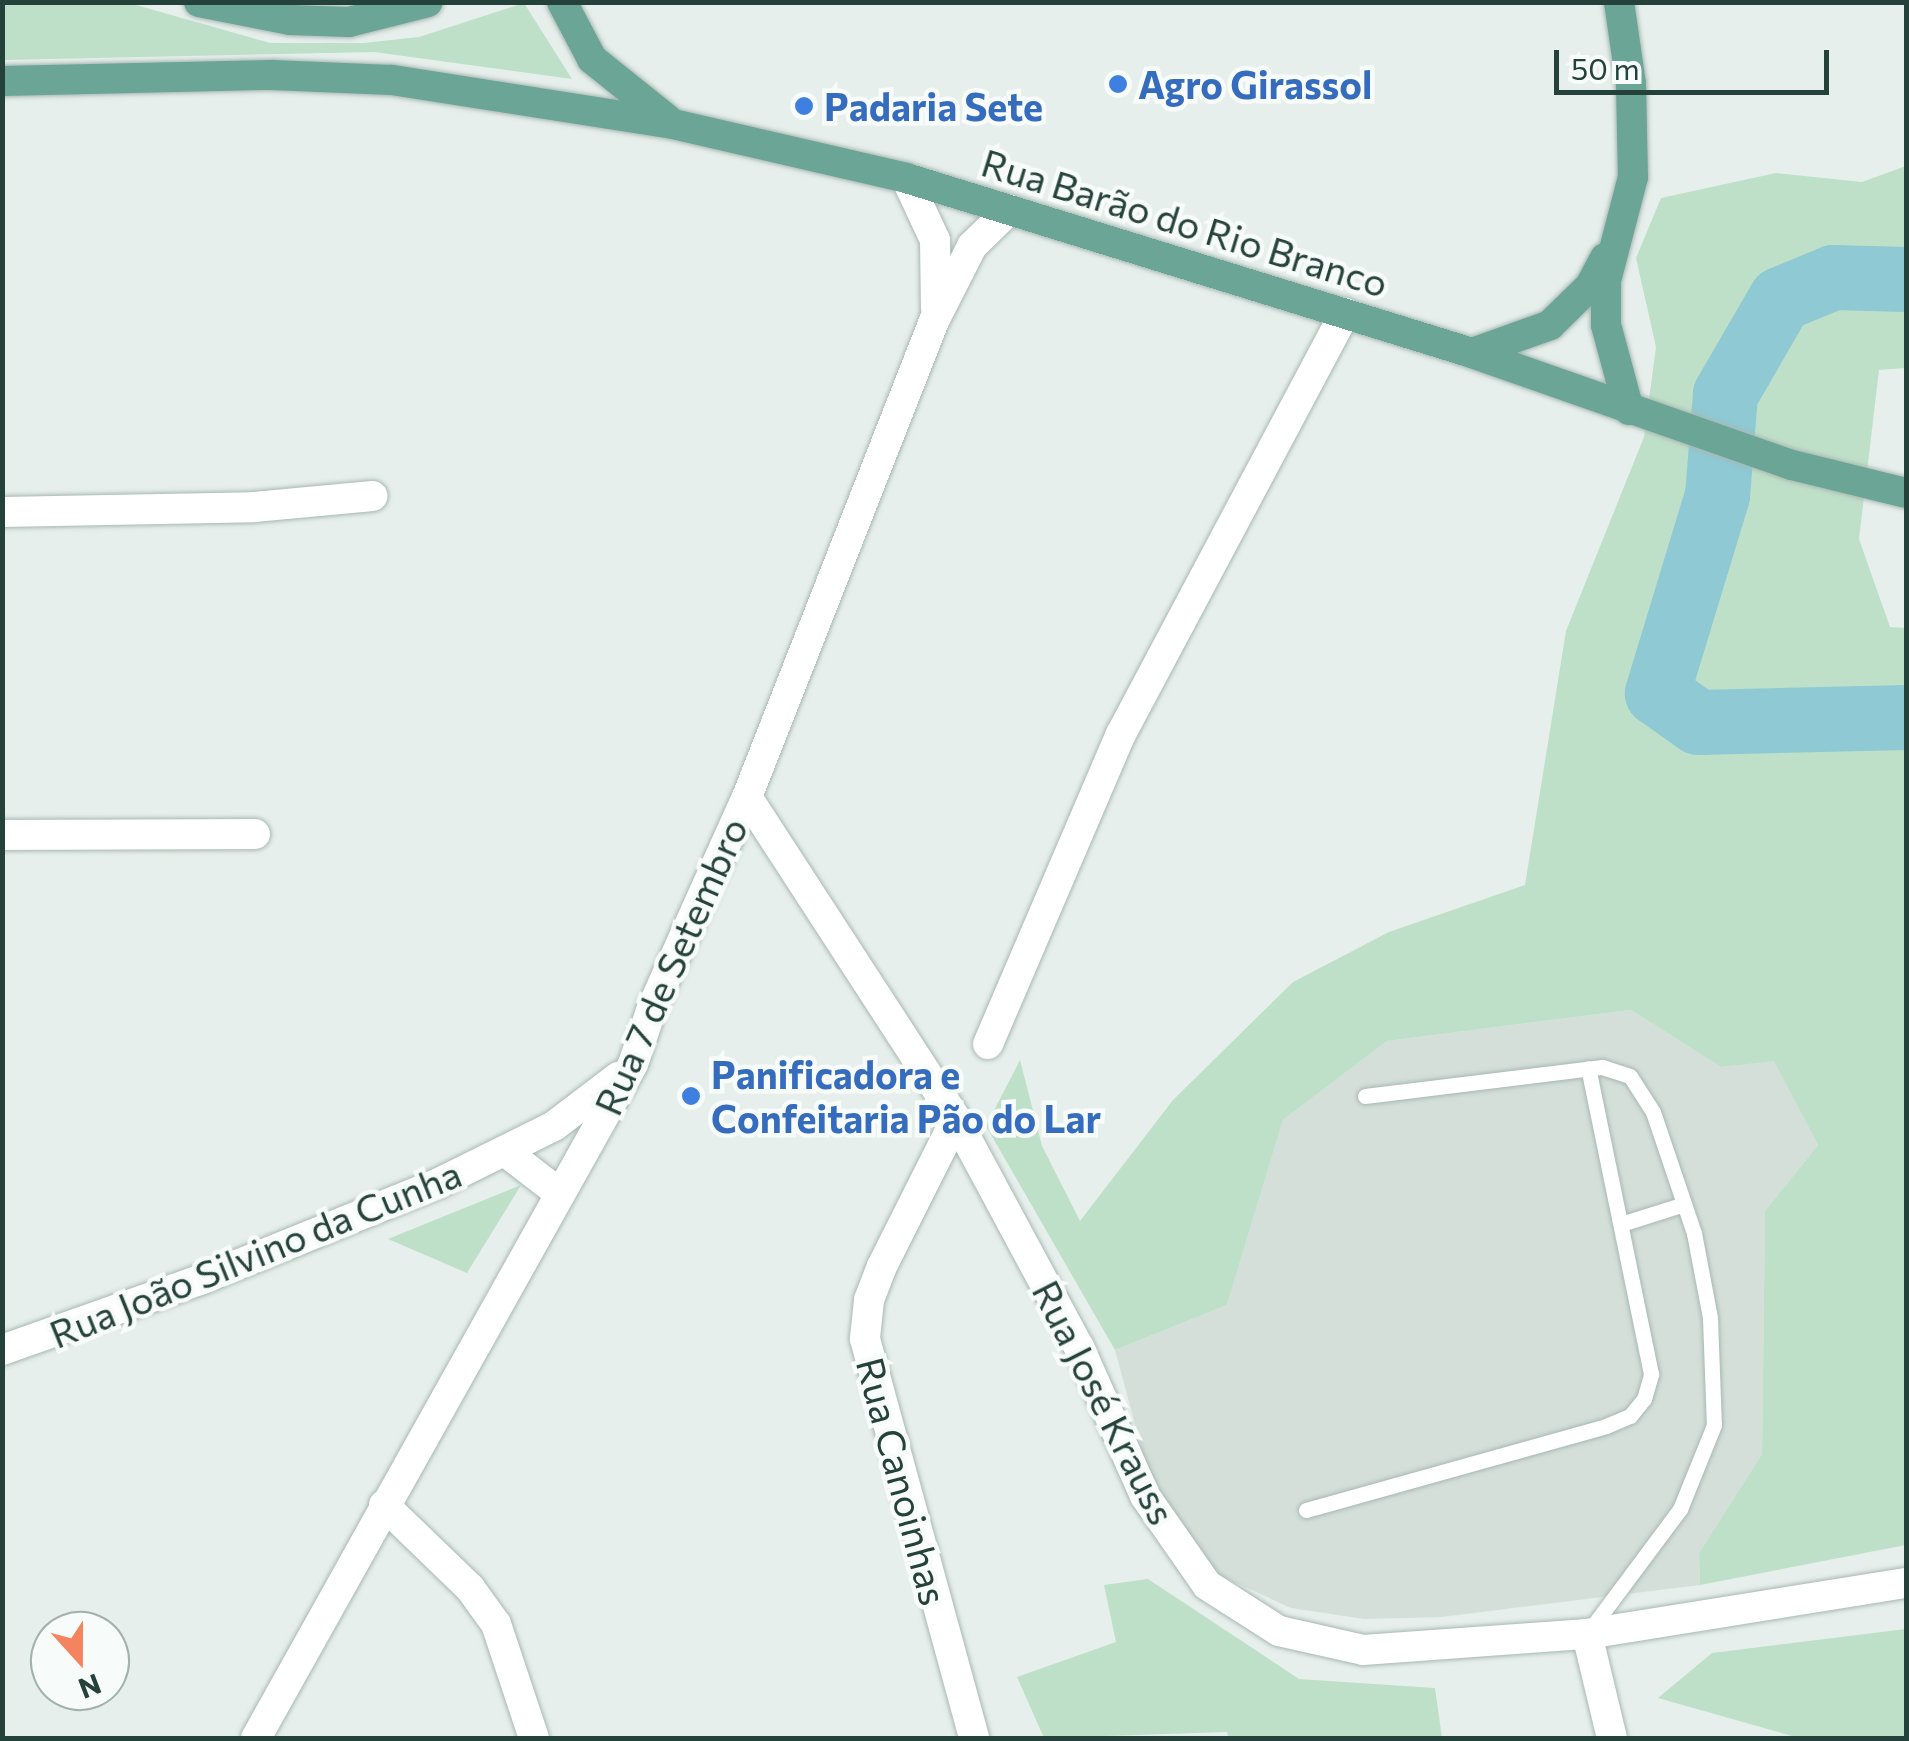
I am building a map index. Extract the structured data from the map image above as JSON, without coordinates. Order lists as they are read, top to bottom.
{
  "streets": {
    "main road": ["Rua Barão do Rio Branco"],
    "street": [
      "Rua 7 de Setembro",
      "Rua João Silvino da Cunha",
      "Rua José Krauss",
      "Rua Canoinhas"
    ]
  },
  "crossings": [
    ["Rua Barão do Rio Branco", "Rua 7 de Setembro"],
    ["Rua 7 de Setembro", "Rua João Silvino da Cunha"],
    ["Rua 7 de Setembro", "Rua José Krauss"],
    ["Rua José Krauss", "Rua Canoinhas"]
  ],
  "places": ["Agro Girassol", "Padaria Sete", "Panificadora e Confeitaria Pão do Lar"],
  "scale_bar": "50 m",
  "north": "bottom"
}
